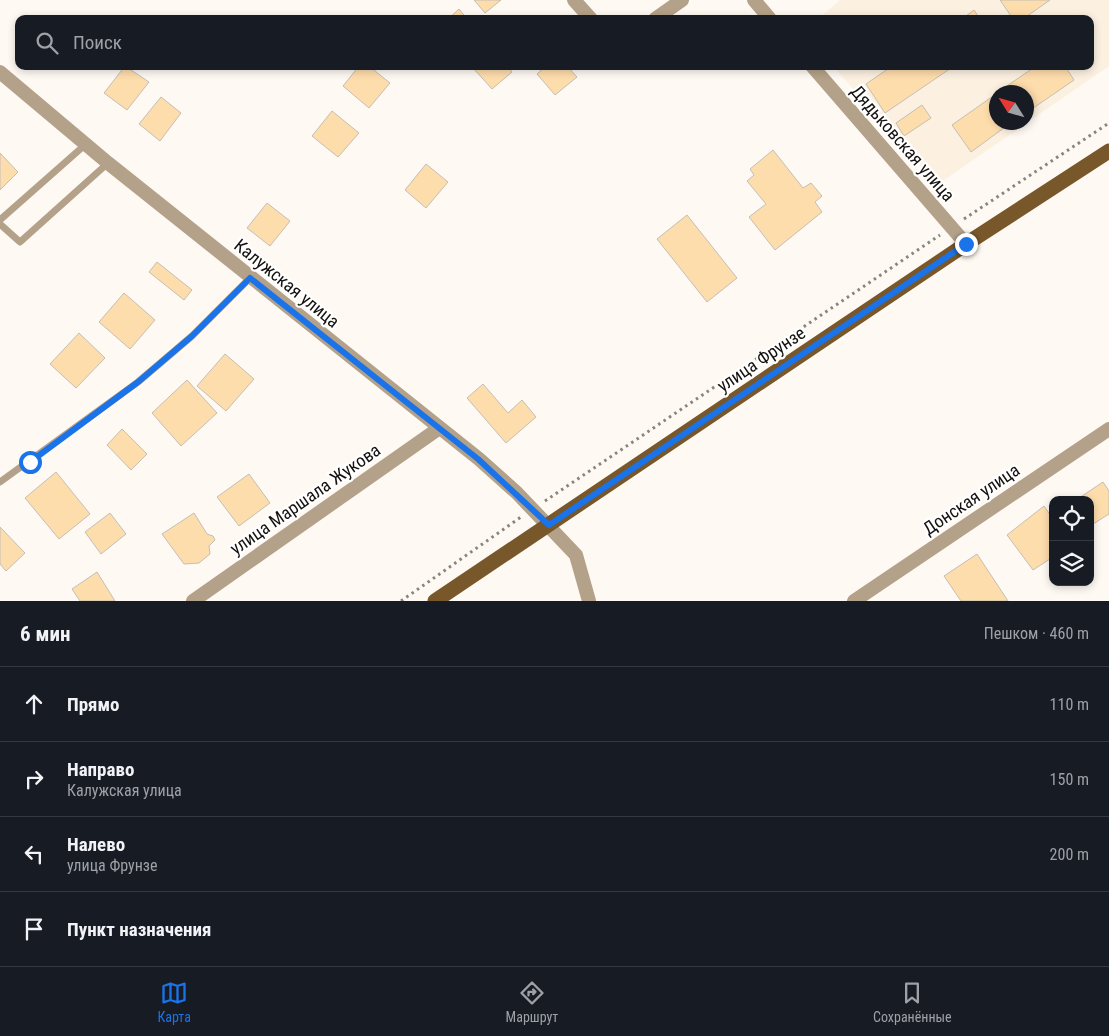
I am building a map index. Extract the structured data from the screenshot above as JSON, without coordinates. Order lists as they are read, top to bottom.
{
  "streets": {
    "main road": ["улица Фрунзе"],
    "street": [
      "Дядьковская улица",
      "Калужская улица",
      "улица Маршала Жукова",
      "Донская улица"
    ]
  },
  "crossings": [
    ["Дядьковская улица", "улица Фрунзе"],
    ["Калужская улица", "улица Фрунзе"],
    ["Калужская улица", "улица Маршала Жукова"]
  ],
  "north": "top left",
  "page": {
    "search": "Поиск",
    "heading": ["6 мин", "Пешком · 460 m"],
    "list": [
      ["Прямо", "110 m"],
      ["Направо", "Калужская улица", "150 m"],
      ["Налево", "улица Фрунзе", "200 m"],
      "Пункт назначения"
    ],
    "nav": ["Карта", "Маршрут", "Сохранённые"]
  }
}
